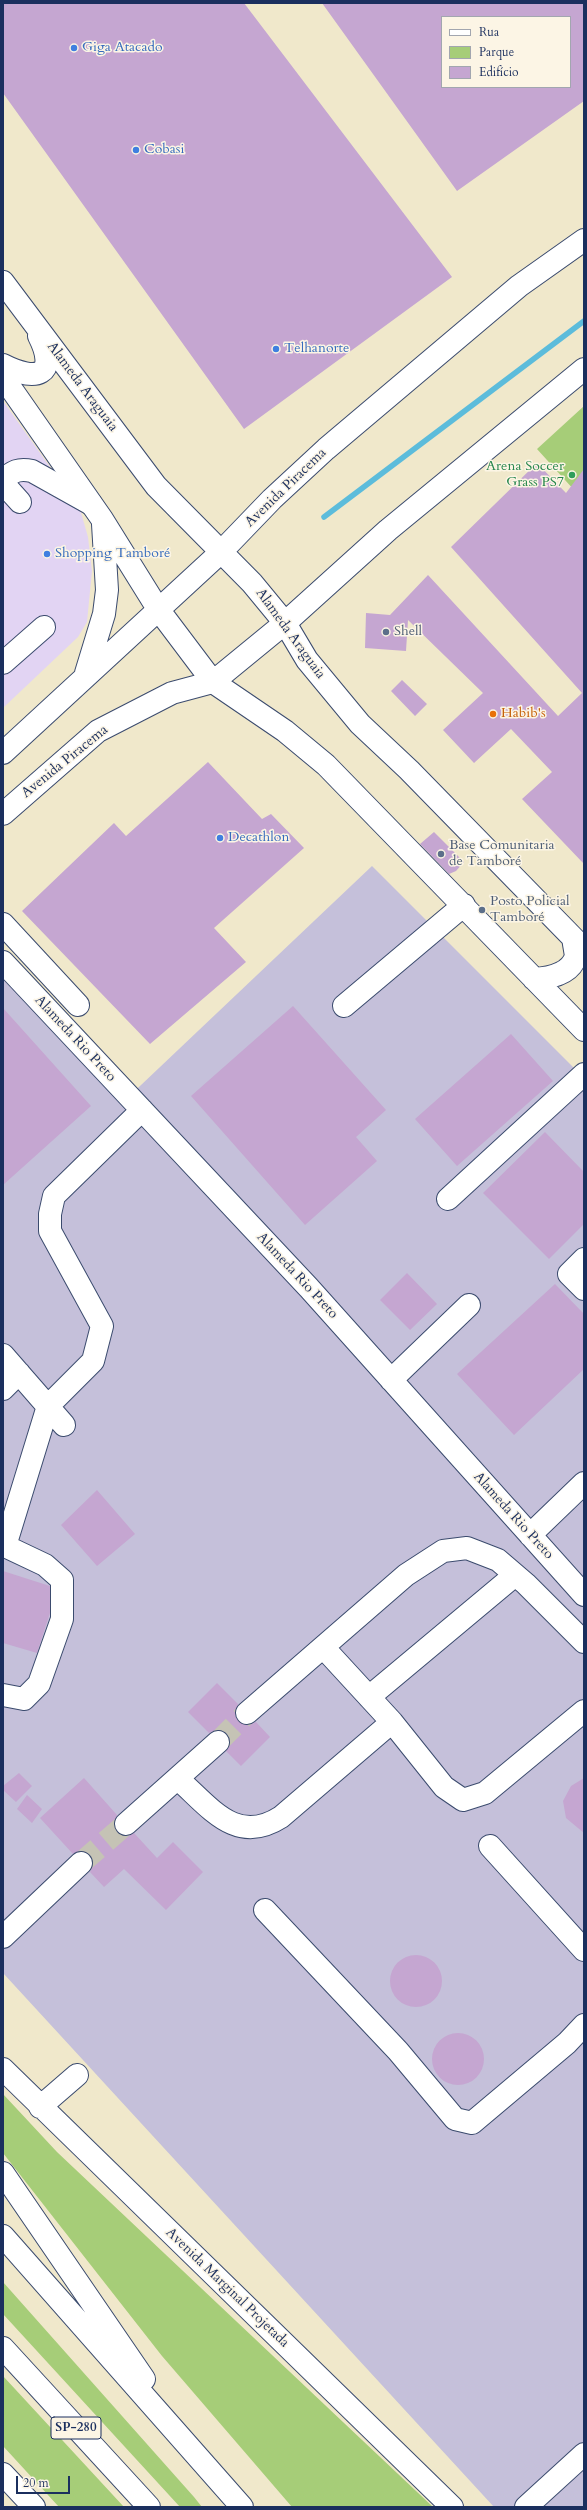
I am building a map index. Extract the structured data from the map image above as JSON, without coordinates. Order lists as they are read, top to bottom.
{
  "streets": {
    "main road": [
      "Alameda Araguaia",
      "Avenida Piracema",
      "Alameda Rio Preto",
      "Avenida Marginal Projetada",
      "SP-280"
    ]
  },
  "crossings": [
    ["Alameda Araguaia", "Avenida Piracema"]
  ],
  "places": [
    "Giga Atacado",
    "Cobasi",
    "Telhanorte",
    "Arena Soccer Grass PS7",
    "Shopping Tamboré",
    "Shell",
    "Habib's",
    "Decathlon",
    "Base Comunitaria de Tamboré",
    "Posto Policial Tamboré"
  ],
  "legend": ["Rua", "Parque", "Edifício"],
  "scale_bar": "20 m"
}
